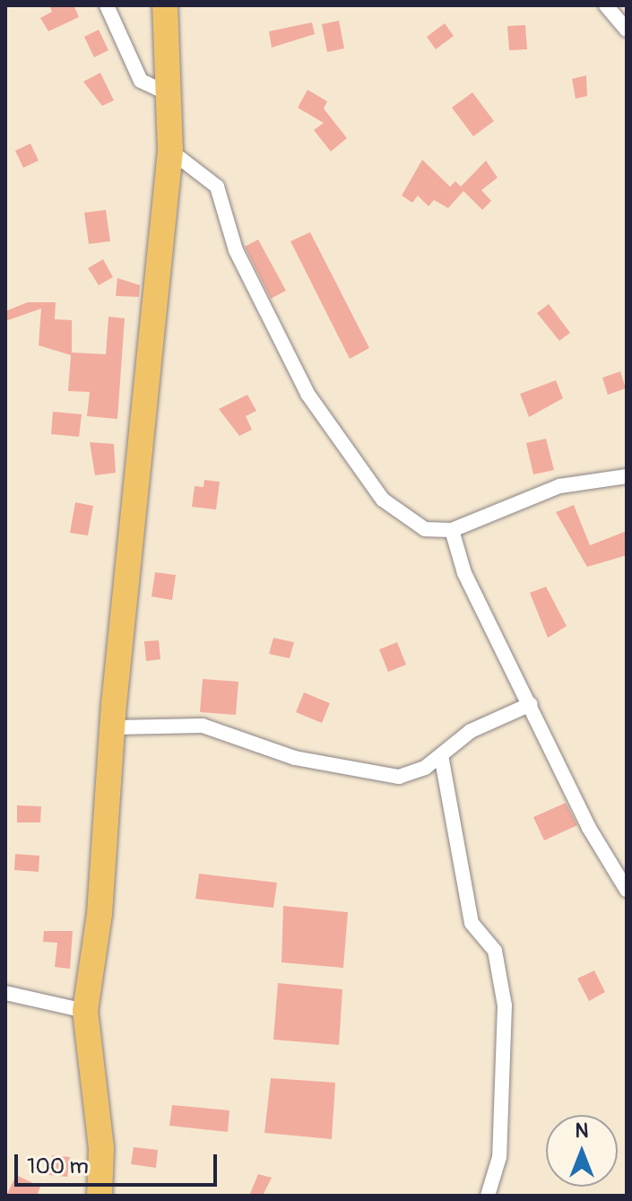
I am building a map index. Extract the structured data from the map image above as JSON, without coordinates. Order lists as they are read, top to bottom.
{
  "scale_bar": "100 m",
  "north": "top"
}
